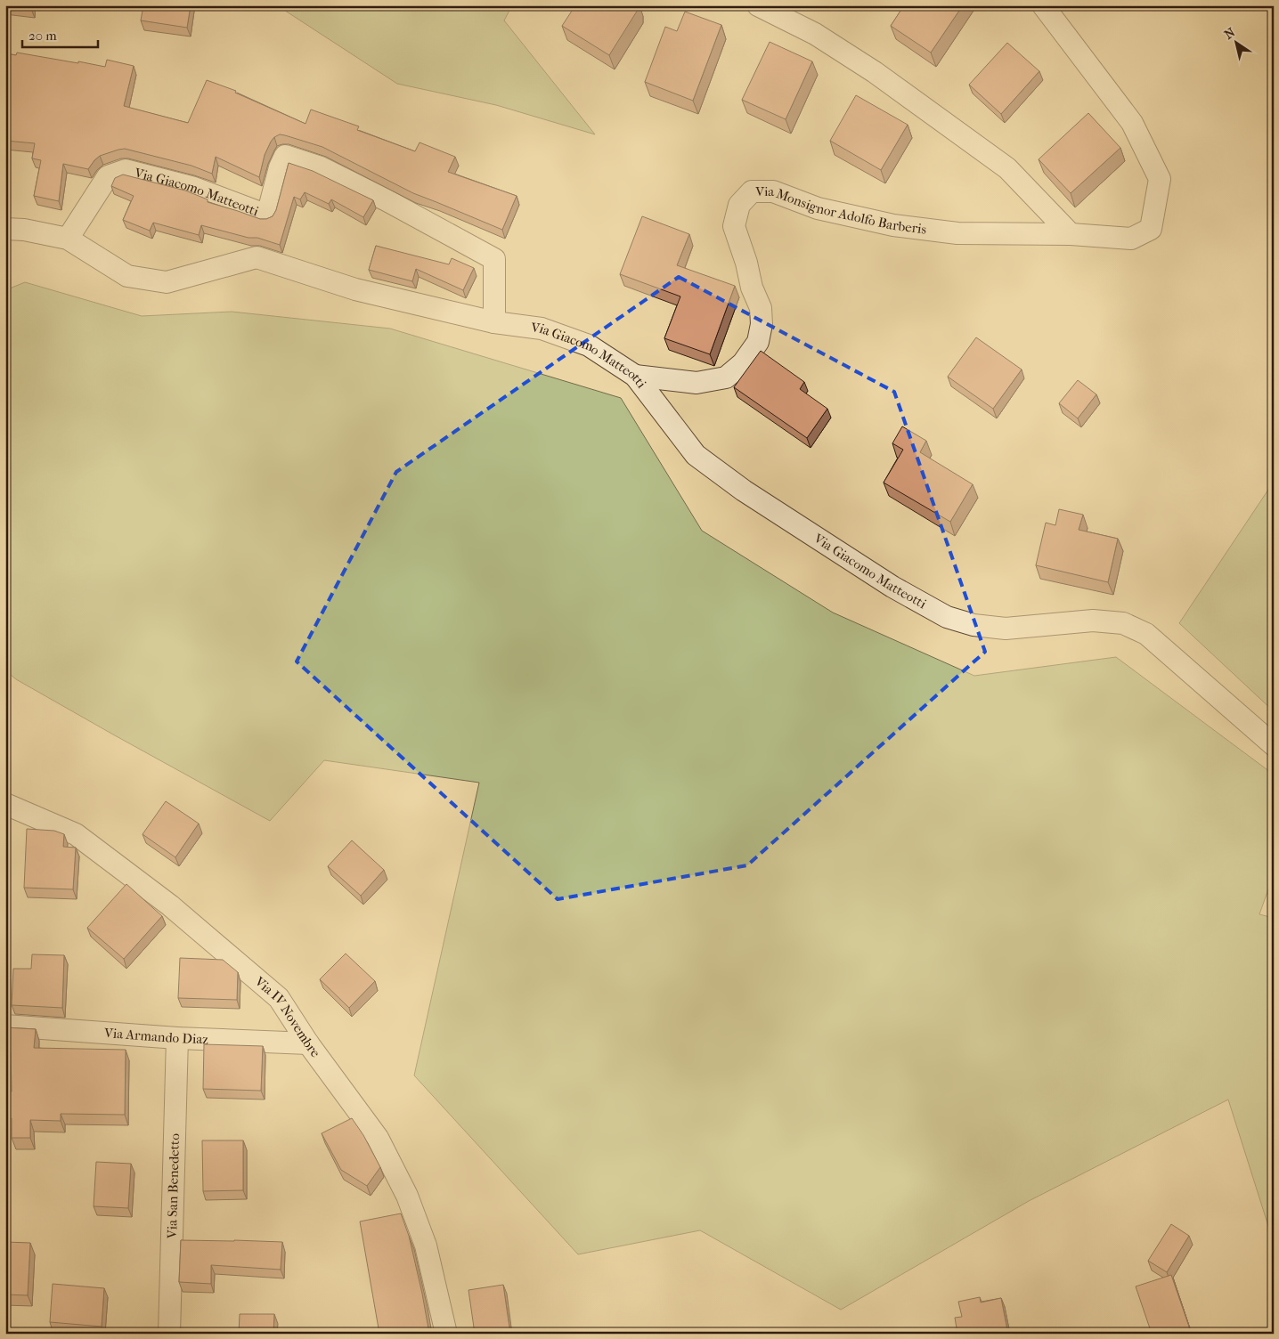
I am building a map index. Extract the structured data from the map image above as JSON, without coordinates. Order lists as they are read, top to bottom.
{
  "streets": {
    "street": [
      "Via Giacomo Matteotti",
      "Via Monsignor Adolfo Barberis",
      "Via IV Novembre",
      "Via Armando Diaz",
      "Via San Benedetto"
    ]
  },
  "crossings": [
    ["Via Giacomo Matteotti", "Via Monsignor Adolfo Barberis"],
    ["Via IV Novembre", "Via Armando Diaz"],
    ["Via Armando Diaz", "Via San Benedetto"]
  ],
  "scale_bar": "20 m",
  "north": "top left"
}
